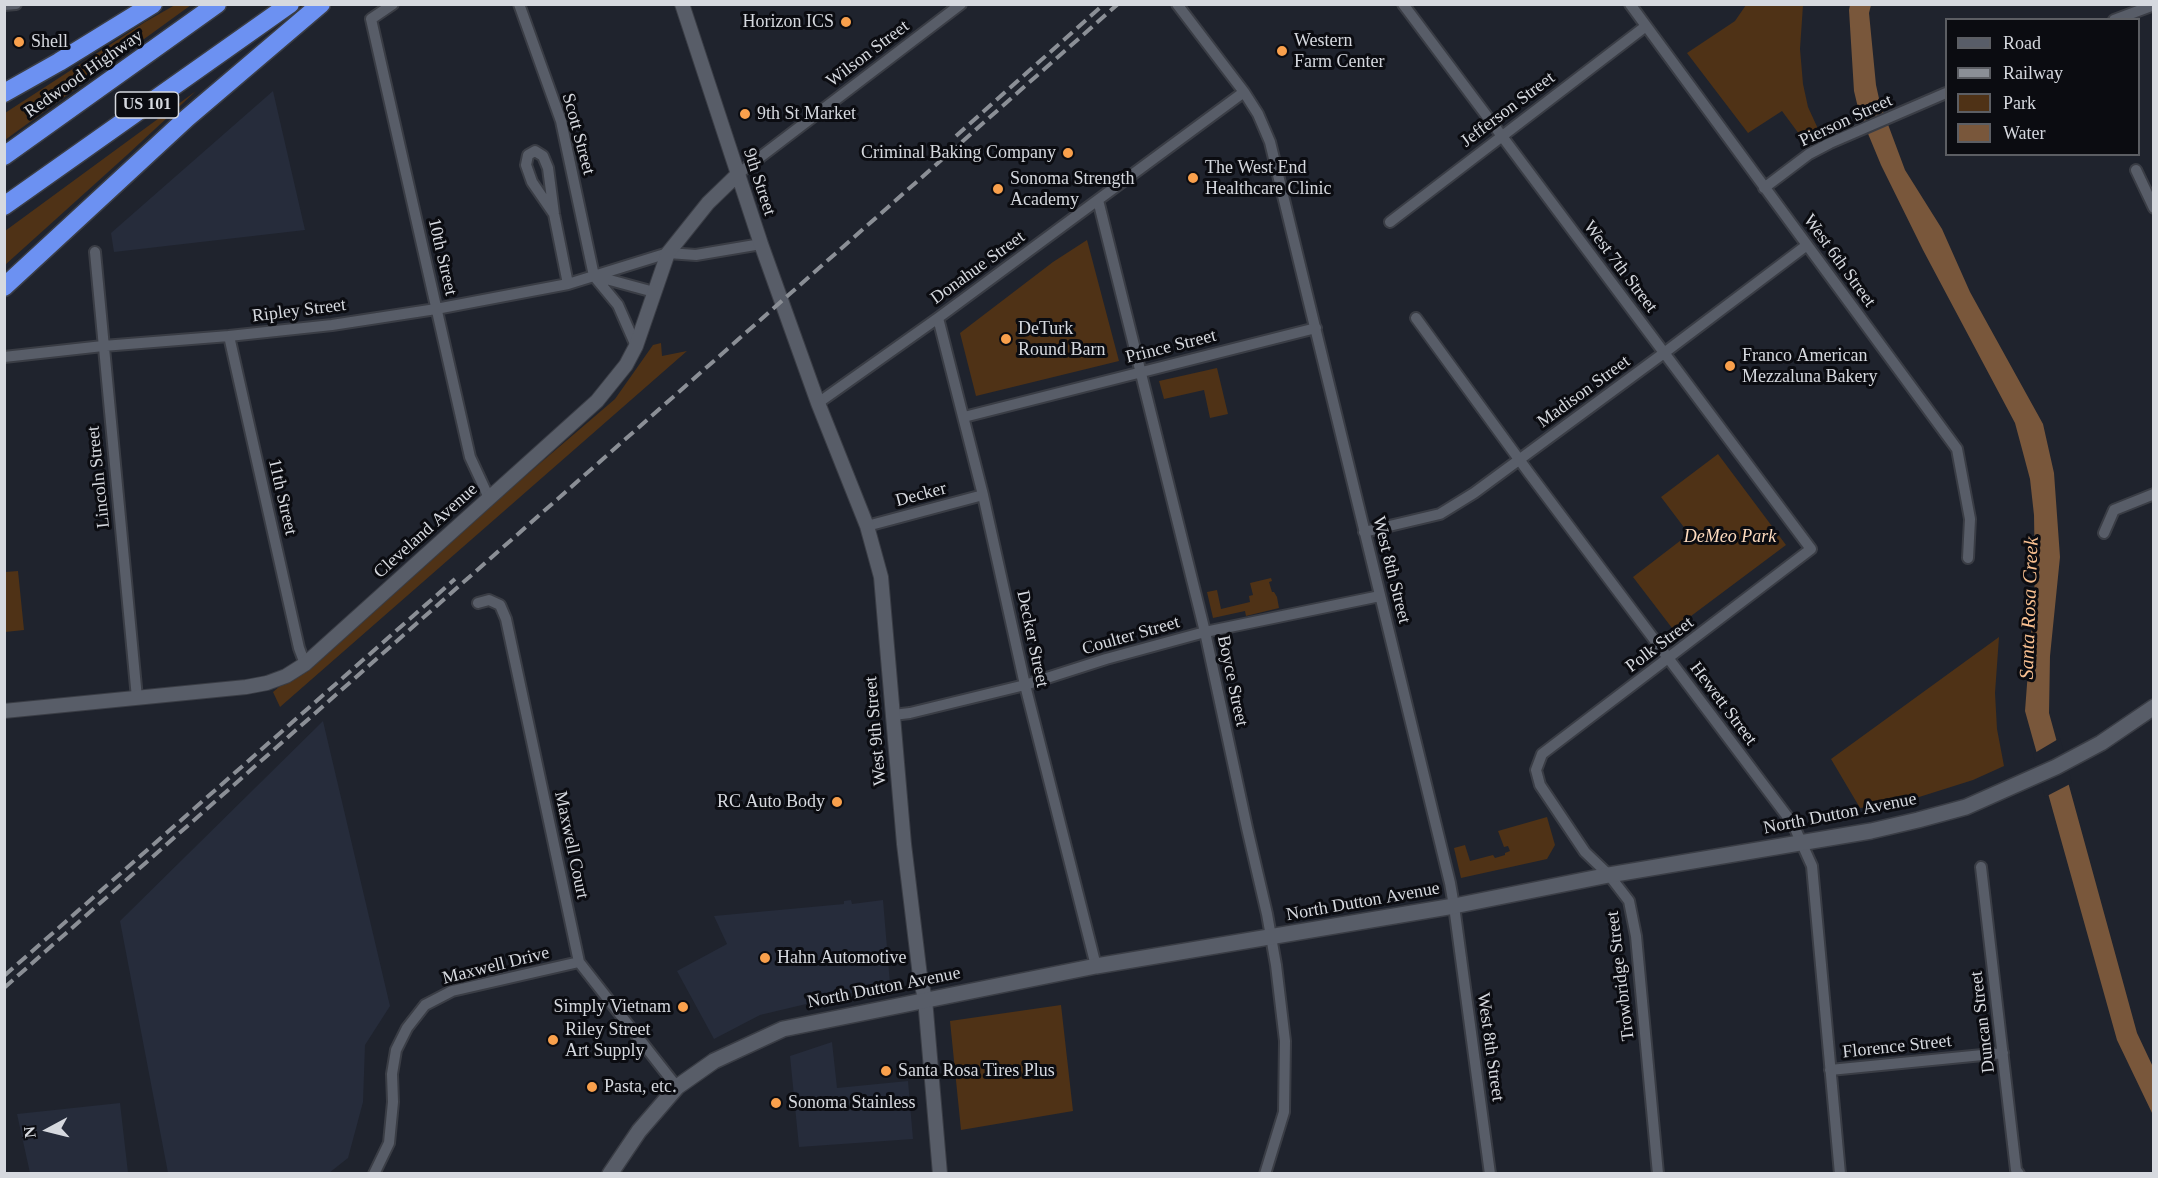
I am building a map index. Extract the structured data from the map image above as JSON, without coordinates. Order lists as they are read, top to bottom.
{
  "streets": {
    "highway": ["Redwood Highway", "US 101"],
    "main road": ["North Dutton Avenue"],
    "street": [
      "Wilson Street",
      "Jefferson Street",
      "Pierson Street",
      "Scott Street",
      "9th Street",
      "10th Street",
      "West 6th Street",
      "West 7th Street",
      "Donahue Street",
      "Ripley Street",
      "Prince Street",
      "Madison Street",
      "Lincoln Street",
      "Decker",
      "11th Street",
      "Cleveland Avenue",
      "West 8th Street",
      "Coulter Street",
      "Decker Street",
      "Polk Street",
      "Boyce Street",
      "Hewett Street",
      "West 9th Street",
      "Maxwell Court",
      "Maxwell Drive",
      "Trowbridge Street",
      "Duncan Street",
      "Florence Street"
    ]
  },
  "crossings": [
    ["Wilson Street", "9th Street"],
    ["Wilson Street", "Cleveland Avenue"],
    ["Jefferson Street", "West 6th Street"],
    ["Jefferson Street", "West 7th Street"],
    ["Pierson Street", "West 6th Street"],
    ["Scott Street", "Ripley Street"],
    ["9th Street", "Ripley Street"],
    ["9th Street", "Cleveland Avenue"],
    ["9th Street", "West 9th Street"],
    ["10th Street", "Ripley Street"],
    ["10th Street", "Cleveland Avenue"],
    ["West 6th Street", "Madison Street"],
    ["West 7th Street", "Madison Street"],
    ["West 7th Street", "Polk Street"],
    ["Donahue Street", "West 8th Street"],
    ["Donahue Street", "Decker Street"],
    ["Donahue Street", "Boyce Street"],
    ["Donahue Street", "West 9th Street"],
    ["Ripley Street", "Lincoln Street"],
    ["Ripley Street", "11th Street"],
    ["Ripley Street", "Cleveland Avenue"],
    ["Prince Street", "West 8th Street"],
    ["Prince Street", "Decker Street"],
    ["Prince Street", "Boyce Street"],
    ["Madison Street", "West 8th Street"],
    ["Madison Street", "Hewett Street"],
    ["Lincoln Street", "Cleveland Avenue"],
    ["Decker", "Decker Street"],
    ["Decker", "West 9th Street"],
    ["11th Street", "Cleveland Avenue"],
    ["West 8th Street", "Coulter Street"],
    ["West 8th Street", "North Dutton Avenue"],
    ["Coulter Street", "Decker Street"],
    ["Coulter Street", "Boyce Street"],
    ["Coulter Street", "West 9th Street"],
    ["Decker Street", "North Dutton Avenue"],
    ["Polk Street", "Hewett Street"],
    ["Polk Street", "Trowbridge Street"],
    ["Boyce Street", "North Dutton Avenue"],
    ["Hewett Street", "North Dutton Avenue"],
    ["Hewett Street", "Florence Street"],
    ["West 9th Street", "North Dutton Avenue"],
    ["North Dutton Avenue", "Maxwell Court"],
    ["North Dutton Avenue", "Trowbridge Street"],
    ["Maxwell Court", "Maxwell Drive"],
    ["Duncan Street", "Florence Street"]
  ],
  "water": ["Santa Rosa Creek"],
  "parks": ["DeMeo Park"],
  "places": [
    "Horizon ICS",
    "Shell",
    "Western Farm Center",
    "9th St Market",
    "Criminal Baking Company",
    "The West End Healthcare Clinic",
    "Sonoma Strength Academy",
    "DeTurk Round Barn",
    "Franco American Mezzaluna Bakery",
    "RC Auto Body",
    "Hahn Automotive",
    "Simply Vietnam",
    "Riley Street Art Supply",
    "Santa Rosa Tires Plus",
    "Pasta, etc.",
    "Sonoma Stainless"
  ],
  "legend": [
    "Road",
    "Railway",
    "Park",
    "Water"
  ],
  "north": "left"
}
